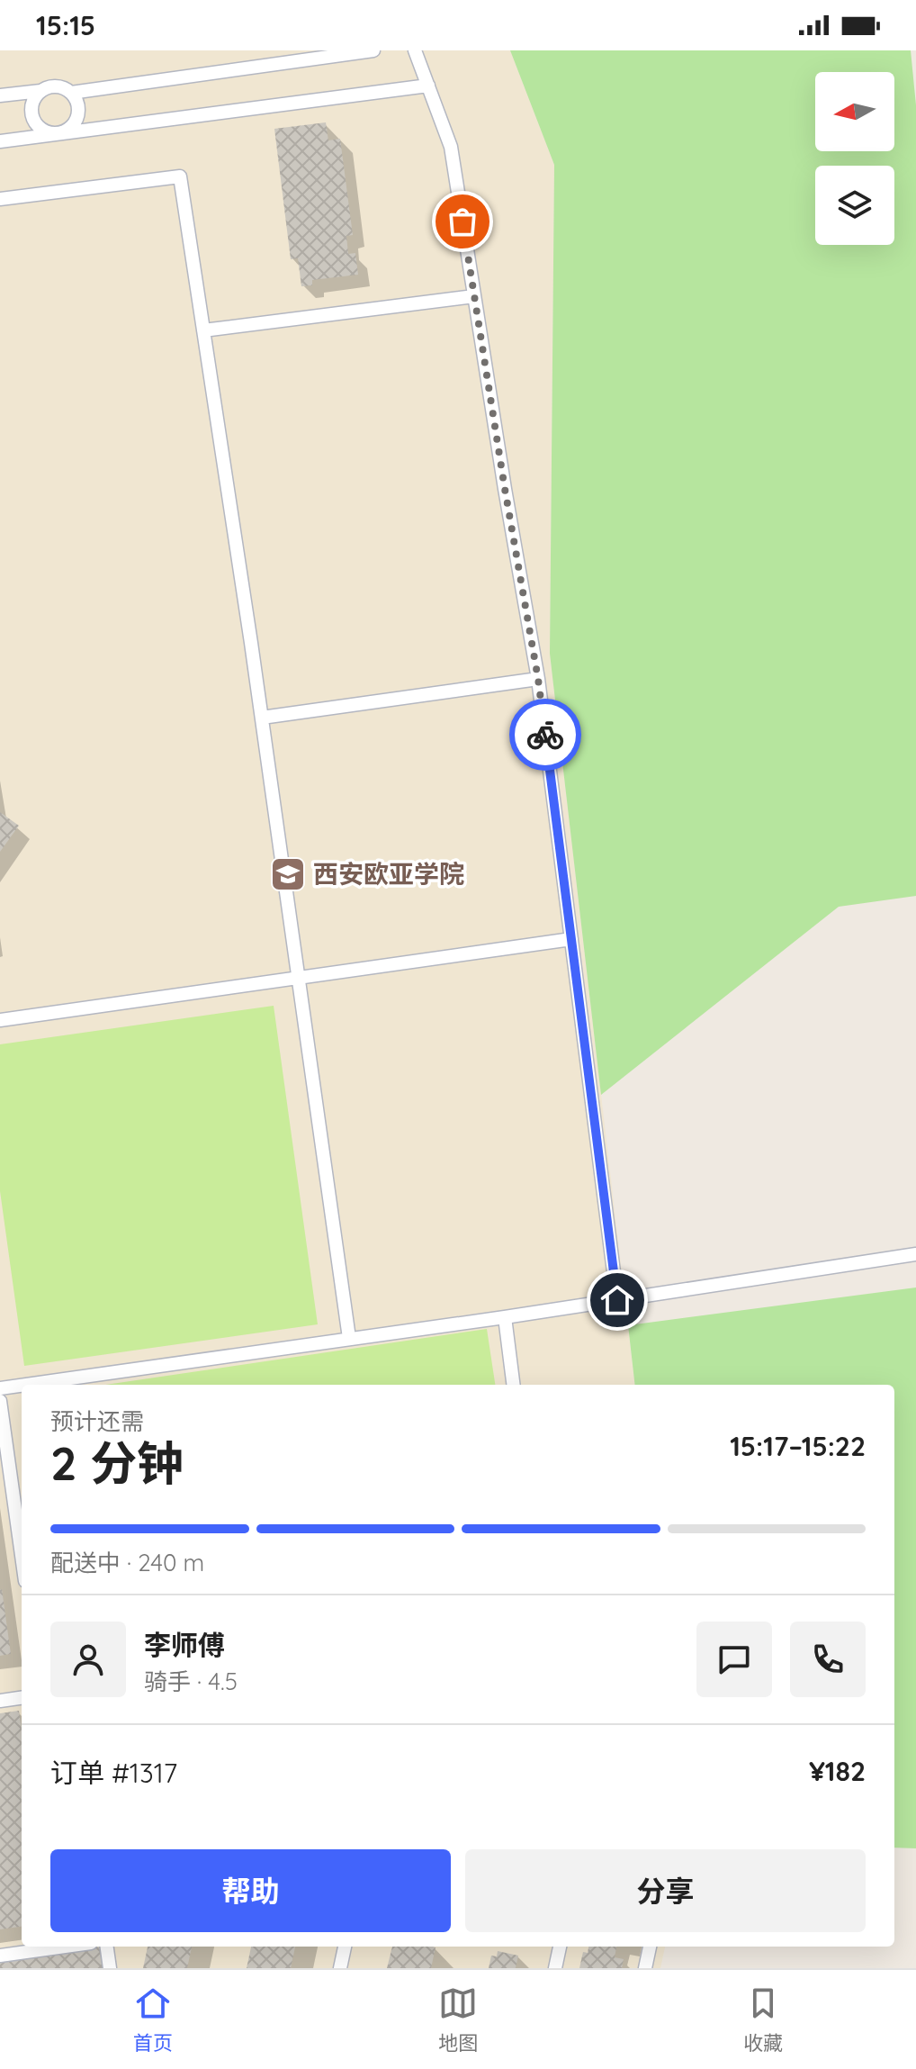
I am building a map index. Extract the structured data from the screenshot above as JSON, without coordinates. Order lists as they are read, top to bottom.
{
  "places": {
    "school or university": ["西安欧亚学院"]
  },
  "north": "left",
  "page": {
    "status": "15:15",
    "heading": ["2 分钟", "预计还需", "15:17–15:22"],
    "panel": [
      "李师傅",
      "骑手 · 4.5",
      "订单 #1317",
      "¥182"
    ],
    "bar": "配送中 · 240 m",
    "buttons": ["帮助", "分享"],
    "tabs": ["首页", "地图", "收藏"]
  }
}
